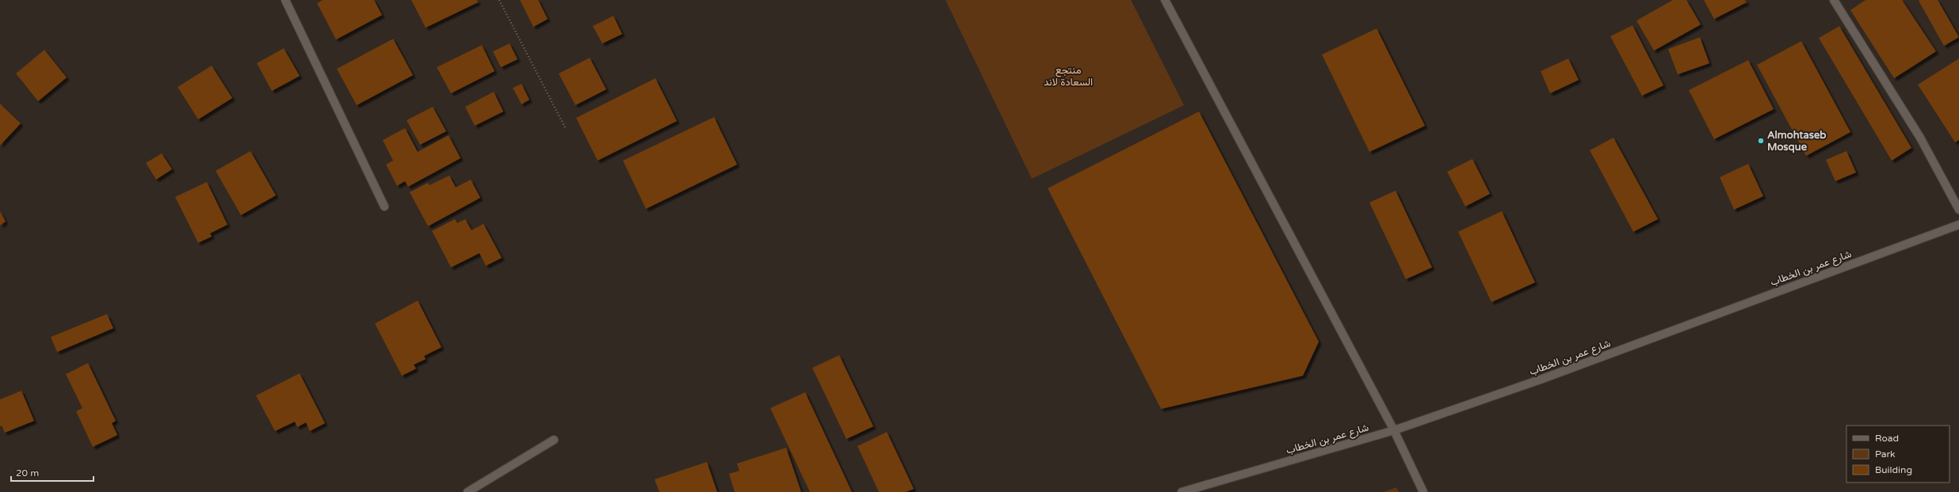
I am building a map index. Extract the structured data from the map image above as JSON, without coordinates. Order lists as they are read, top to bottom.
{
  "streets": {
    "main road": ["شارع عمر بن الخطاب"]
  },
  "parks": ["منتجع السعادة لاند"],
  "places": ["Almohtaseb Mosque"],
  "legend": ["Road", "Park", "Building"],
  "scale_bar": "20 m"
}
